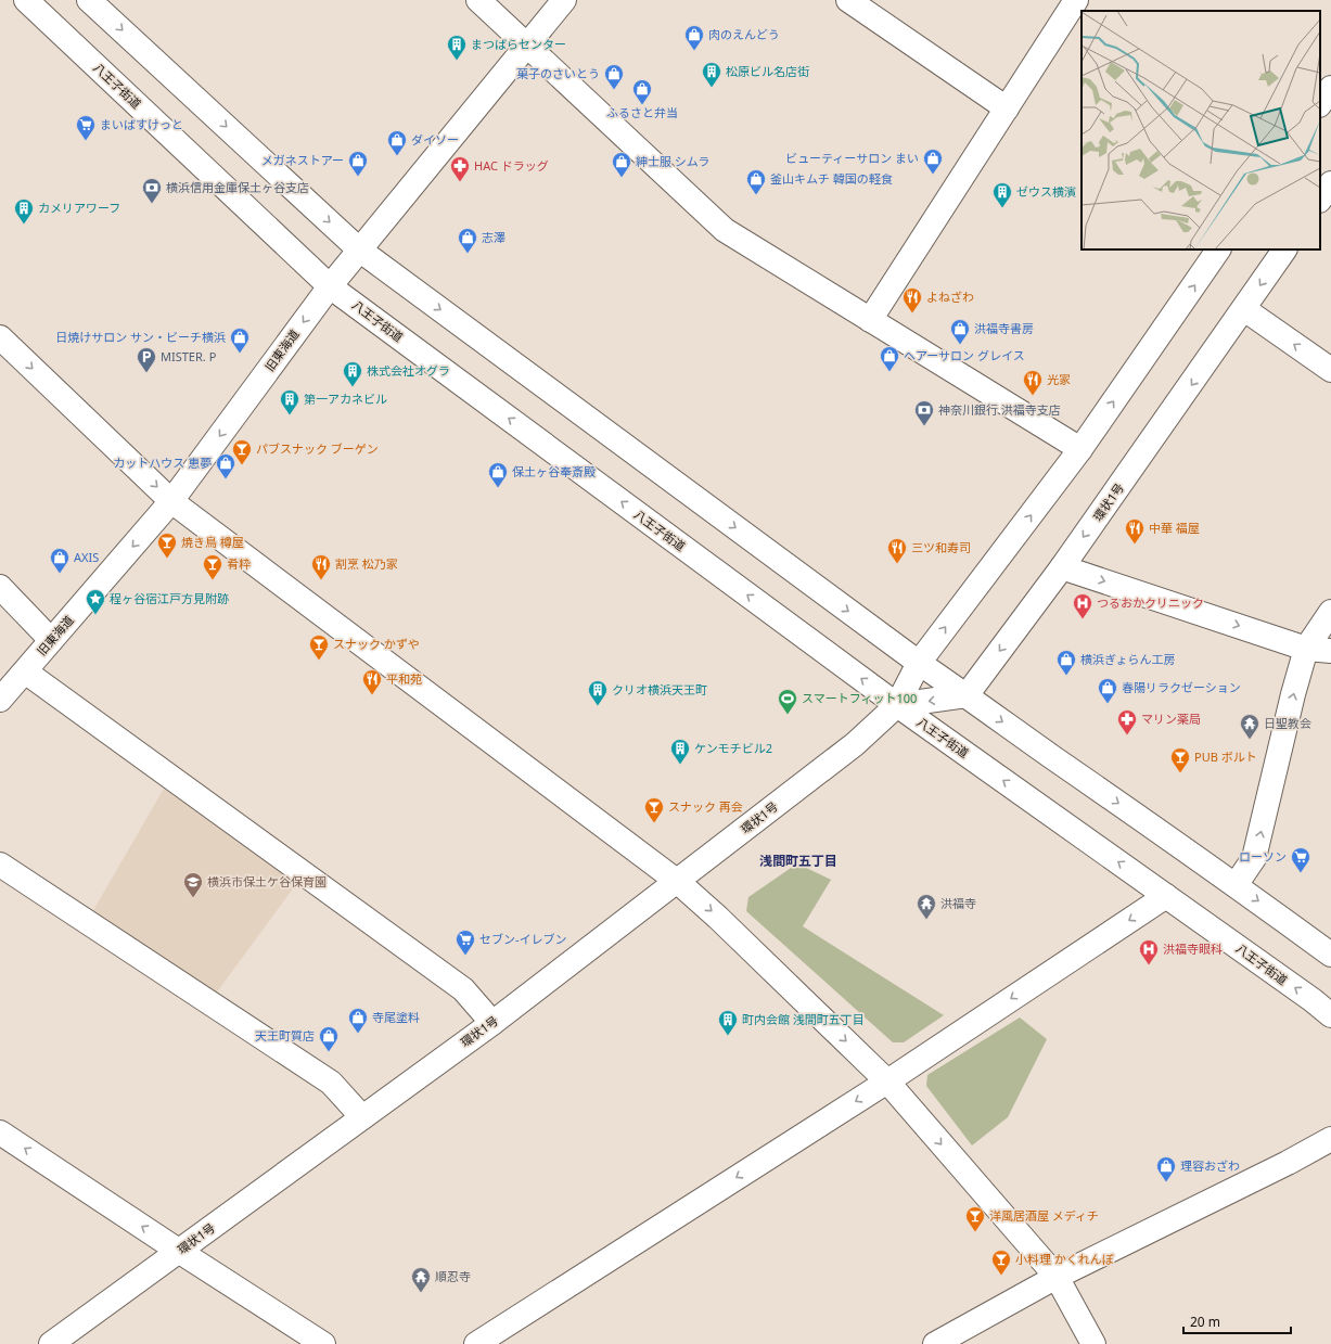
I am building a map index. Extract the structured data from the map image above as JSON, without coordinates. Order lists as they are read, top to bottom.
{
  "streets": {
    "main road": ["八王子街道", "旧東海道", "環状1号"]
  },
  "crossings": [
    ["八王子街道", "旧東海道"],
    ["八王子街道", "環状1号"]
  ],
  "one_way": ["旧東海道"],
  "districts": ["浅間町五丁目"],
  "places": {
    "shop": [
      "肉のえんどう",
      "菓子のさいとう",
      "ふるさと弁当",
      "ダイソー",
      "ビューティーサロン まい",
      "メガネストアー",
      "紳士服 シムラ",
      "釜山キムチ 韓国の軽食",
      "志澤",
      "洪福寺書房",
      "日焼けサロン サン・ビーチ横浜",
      "ヘアーサロン グレイス",
      "カットハウス 恵夢",
      "保土ヶ谷奉斎殿",
      "AXIS",
      "横浜ぎょらん工房",
      "春陽リラクゼーション",
      "寺尾塗料",
      "天王町質店",
      "理容おざわ"
    ],
    "building": [
      "まつばらセンター",
      "松原ビル名店街",
      "ゼウス横濱",
      "カメリアワーフ",
      "株式会社オグラ",
      "第一アカネビル",
      "クリオ横浜天王町",
      "ケンモチビル2",
      "町内会館 浅間町五丁目"
    ],
    "supermarket": ["まいばすけっと", "ローソン", "セブン-イレブン"],
    "pharmacy": ["HAC ドラッグ", "マリン薬局"],
    "bank": ["横浜信用金庫保土ヶ谷支店", "神奈川銀行 洪福寺支店"],
    "restaurant": [
      "よねざわ",
      "光家",
      "中華 福屋",
      "三ツ和寿司",
      "割烹 松乃家",
      "平和苑"
    ],
    "parking": ["MISTER. P"],
    "bar": [
      "パブスナック ブーゲン",
      "焼き鳥 樽屋",
      "肴粋",
      "スナック かずや",
      "PUB ボルト",
      "スナック 再会",
      "洋風居酒屋 メディチ",
      "小料理 かくれんぼ"
    ],
    "place": ["程ヶ谷宿江戸方見附跡"],
    "hospital": ["つるおかクリニック", "洪福寺眼科"],
    "sports": ["スマートフィット100"],
    "temple": ["日聖教会", "洪福寺", "順忍寺"],
    "school or university": ["横浜市保土ケ谷保育園"]
  },
  "scale_bar": "20 m"
}
